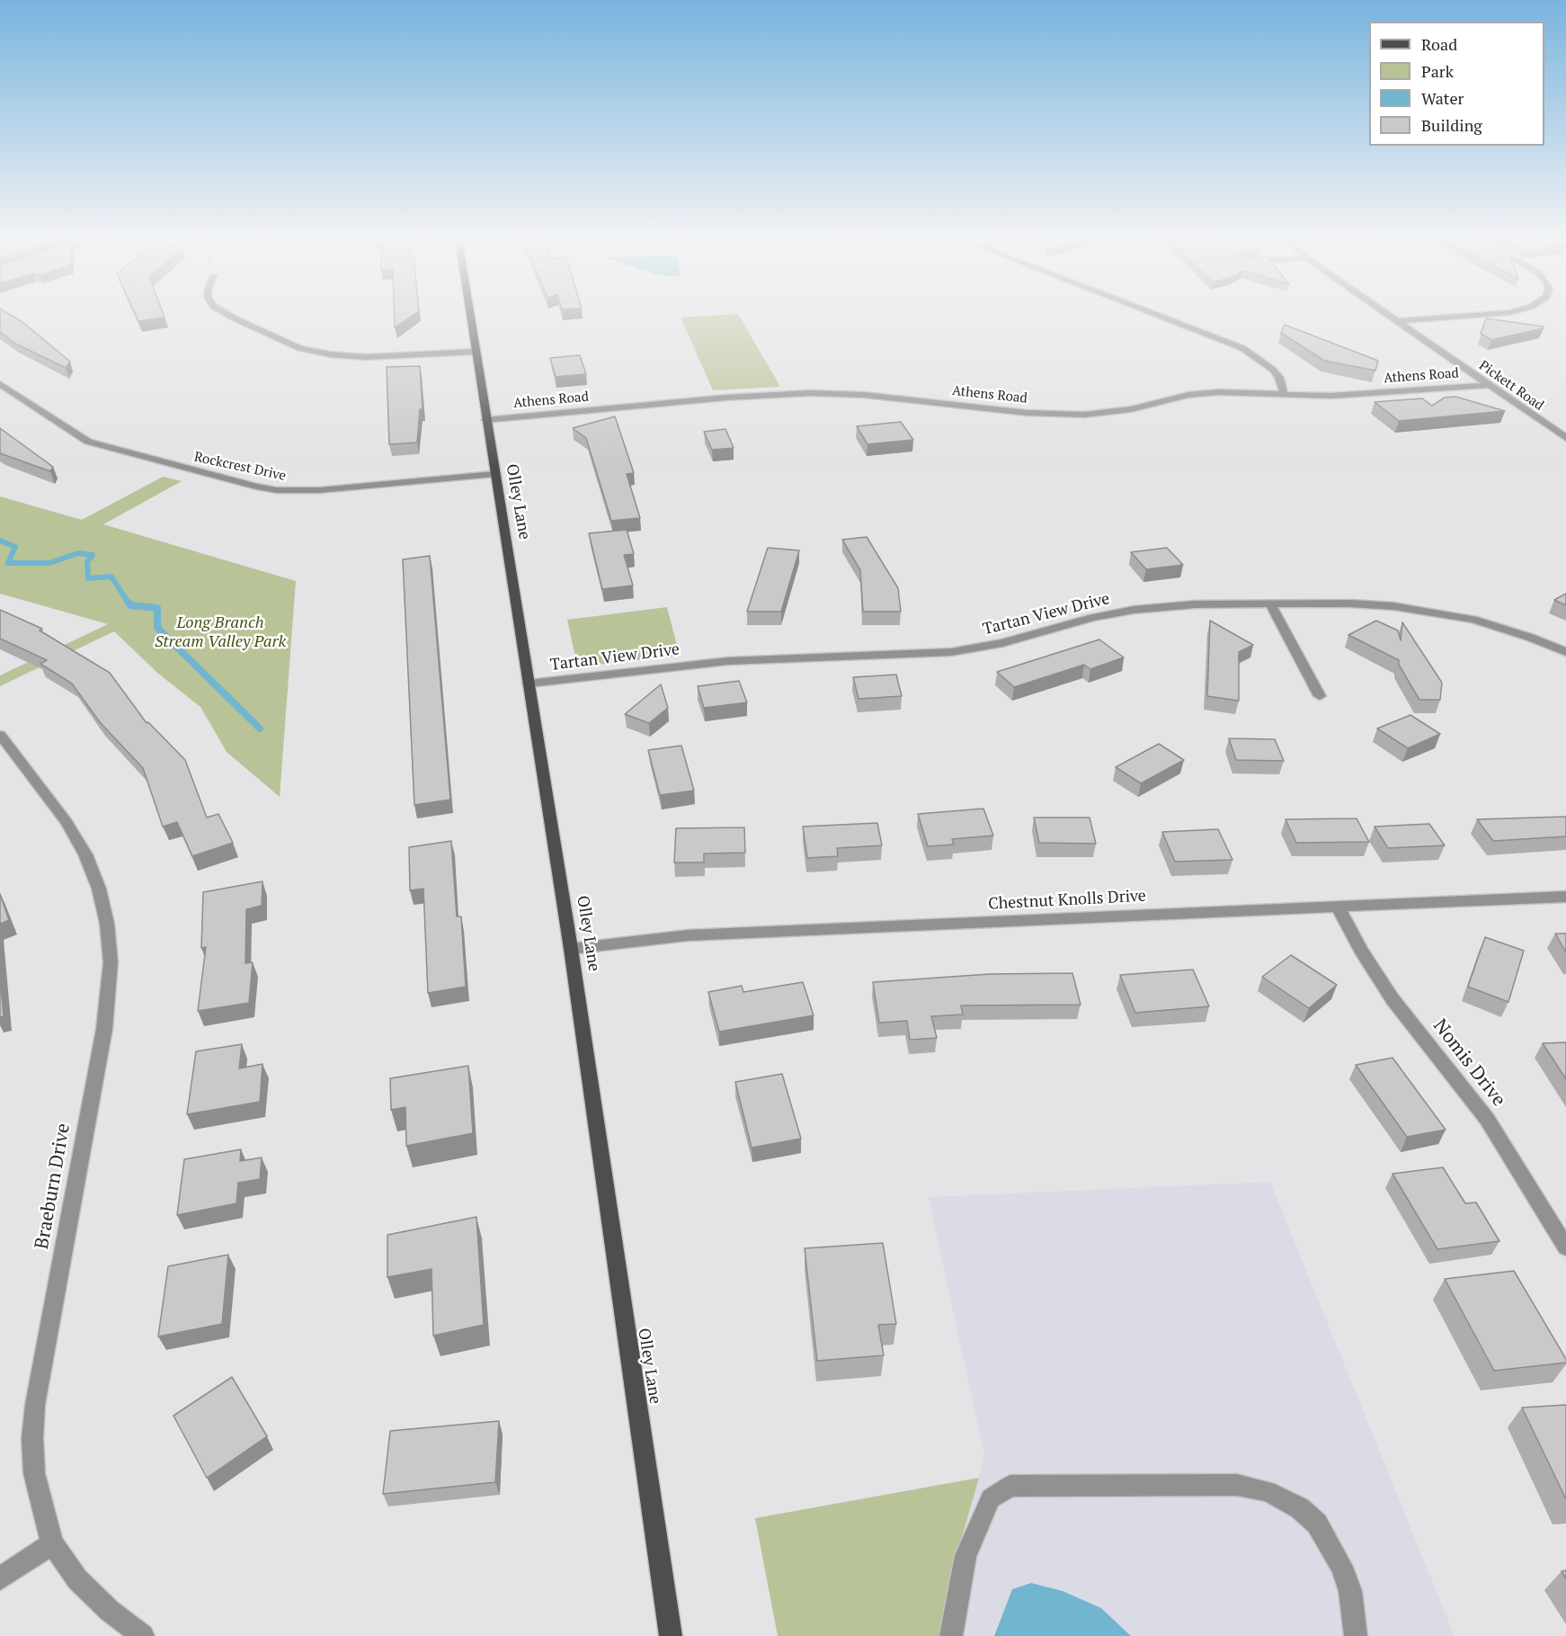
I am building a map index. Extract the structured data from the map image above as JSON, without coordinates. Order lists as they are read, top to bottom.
{
  "streets": {
    "main road": ["Olley Lane"],
    "street": [
      "Athens Road",
      "Pickett Road",
      "Rockcrest Drive",
      "Tartan View Drive",
      "Chestnut Knolls Drive",
      "Nomis Drive",
      "Braeburn Drive"
    ]
  },
  "crossings": [
    ["Athens Road", "Pickett Road"],
    ["Athens Road", "Olley Lane"],
    ["Rockcrest Drive", "Olley Lane"],
    ["Olley Lane", "Tartan View Drive"],
    ["Olley Lane", "Chestnut Knolls Drive"],
    ["Chestnut Knolls Drive", "Nomis Drive"]
  ],
  "parks": ["Long Branch Stream Valley Park"],
  "legend": [
    "Road",
    "Park",
    "Water",
    "Building"
  ]
}
